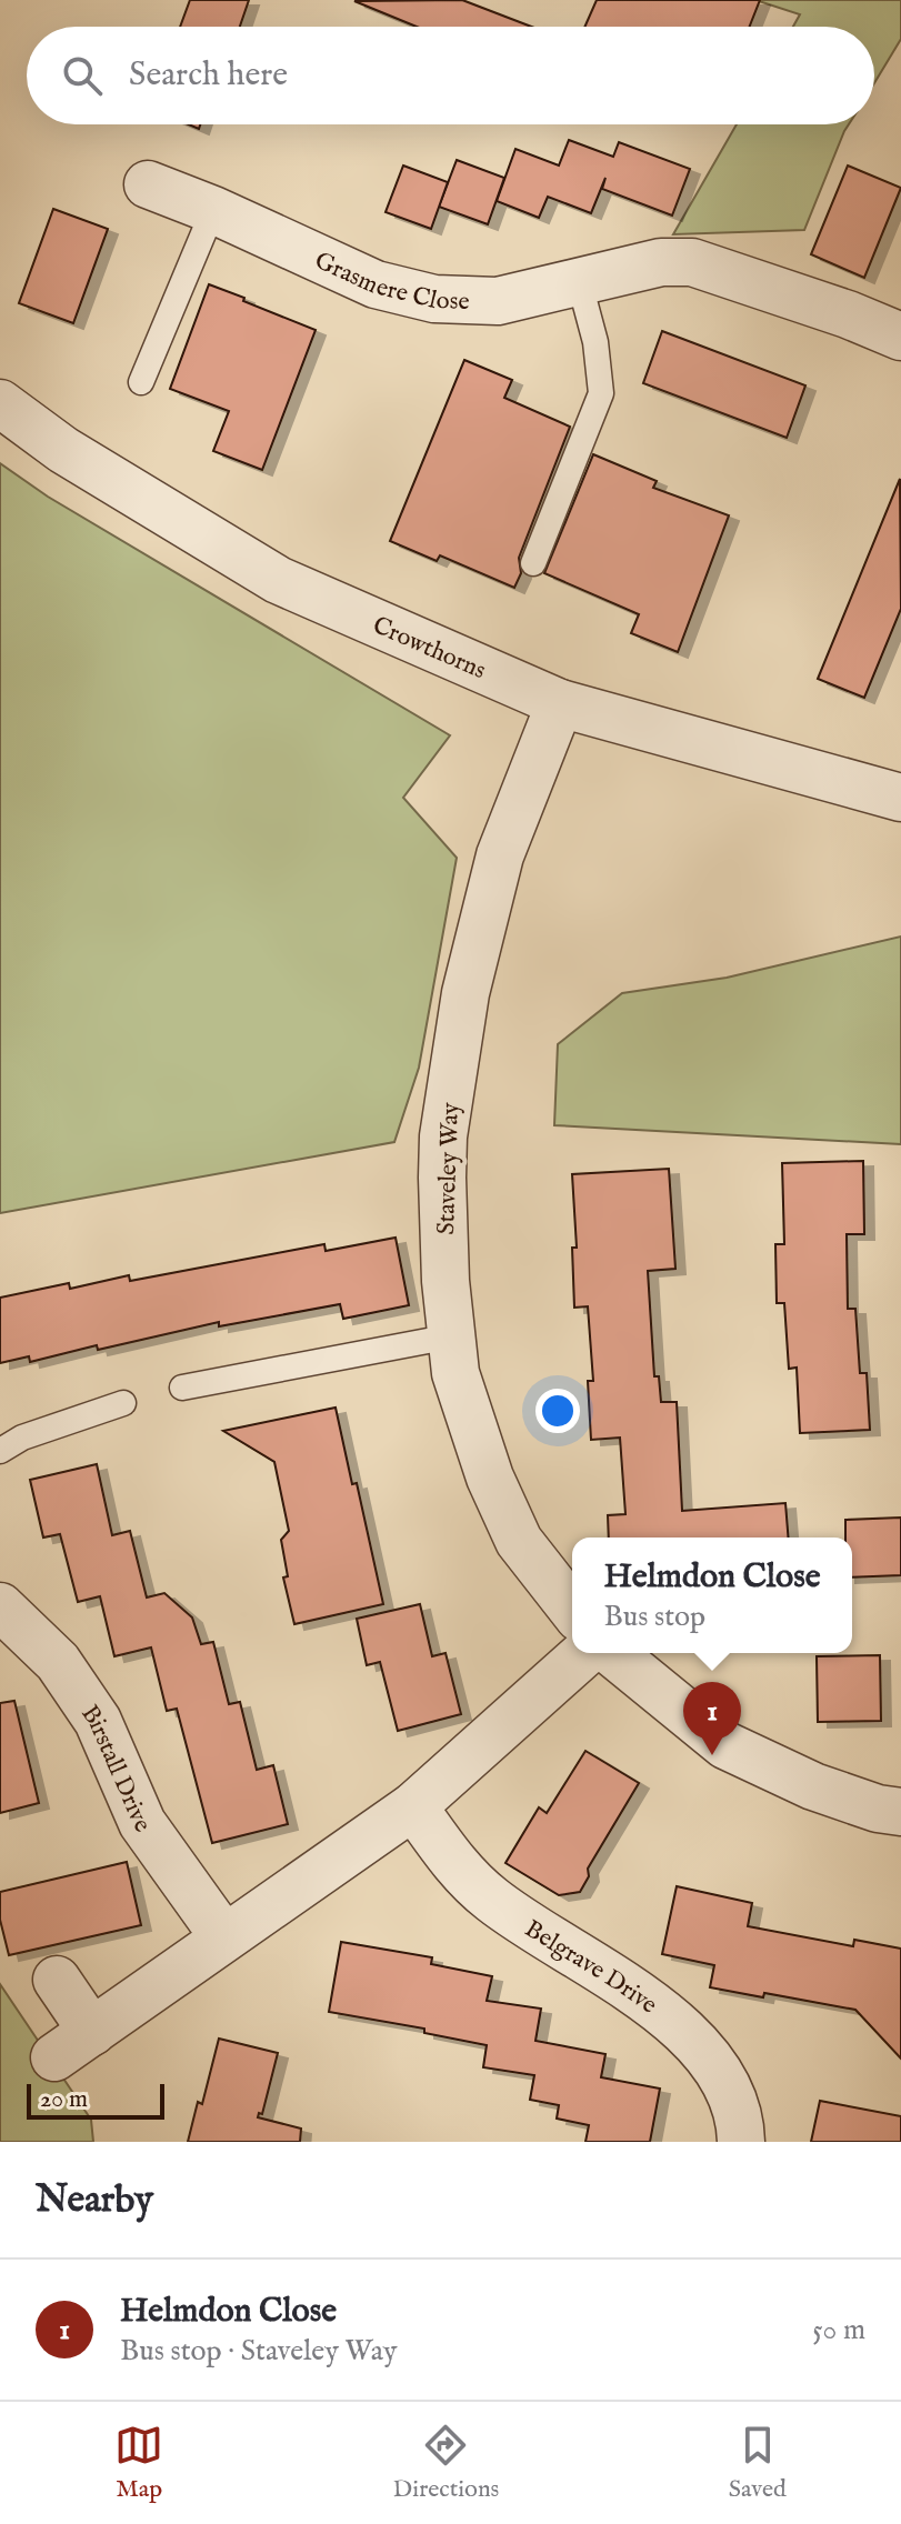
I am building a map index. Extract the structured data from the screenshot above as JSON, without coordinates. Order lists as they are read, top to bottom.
{
  "streets": {
    "street": [
      "Grasmere Close",
      "Crowthorns",
      "Staveley Way",
      "Birstall Drive",
      "Belgrave Drive"
    ]
  },
  "crossings": [
    ["Crowthorns", "Staveley Way"]
  ],
  "scale_bar": "20 m",
  "page": {
    "search": "Search here",
    "popup": ["Helmdon Close", "Bus stop"],
    "pins": "1",
    "scale": "20 m",
    "heading": "Nearby",
    "list": [
      {
        "mark": "1",
        "name": "Helmdon Close",
        "note": "Bus stop · Staveley Way",
        "value": "50 m"
      }
    ],
    "nav": ["Map", "Directions", "Saved"]
  }
}
